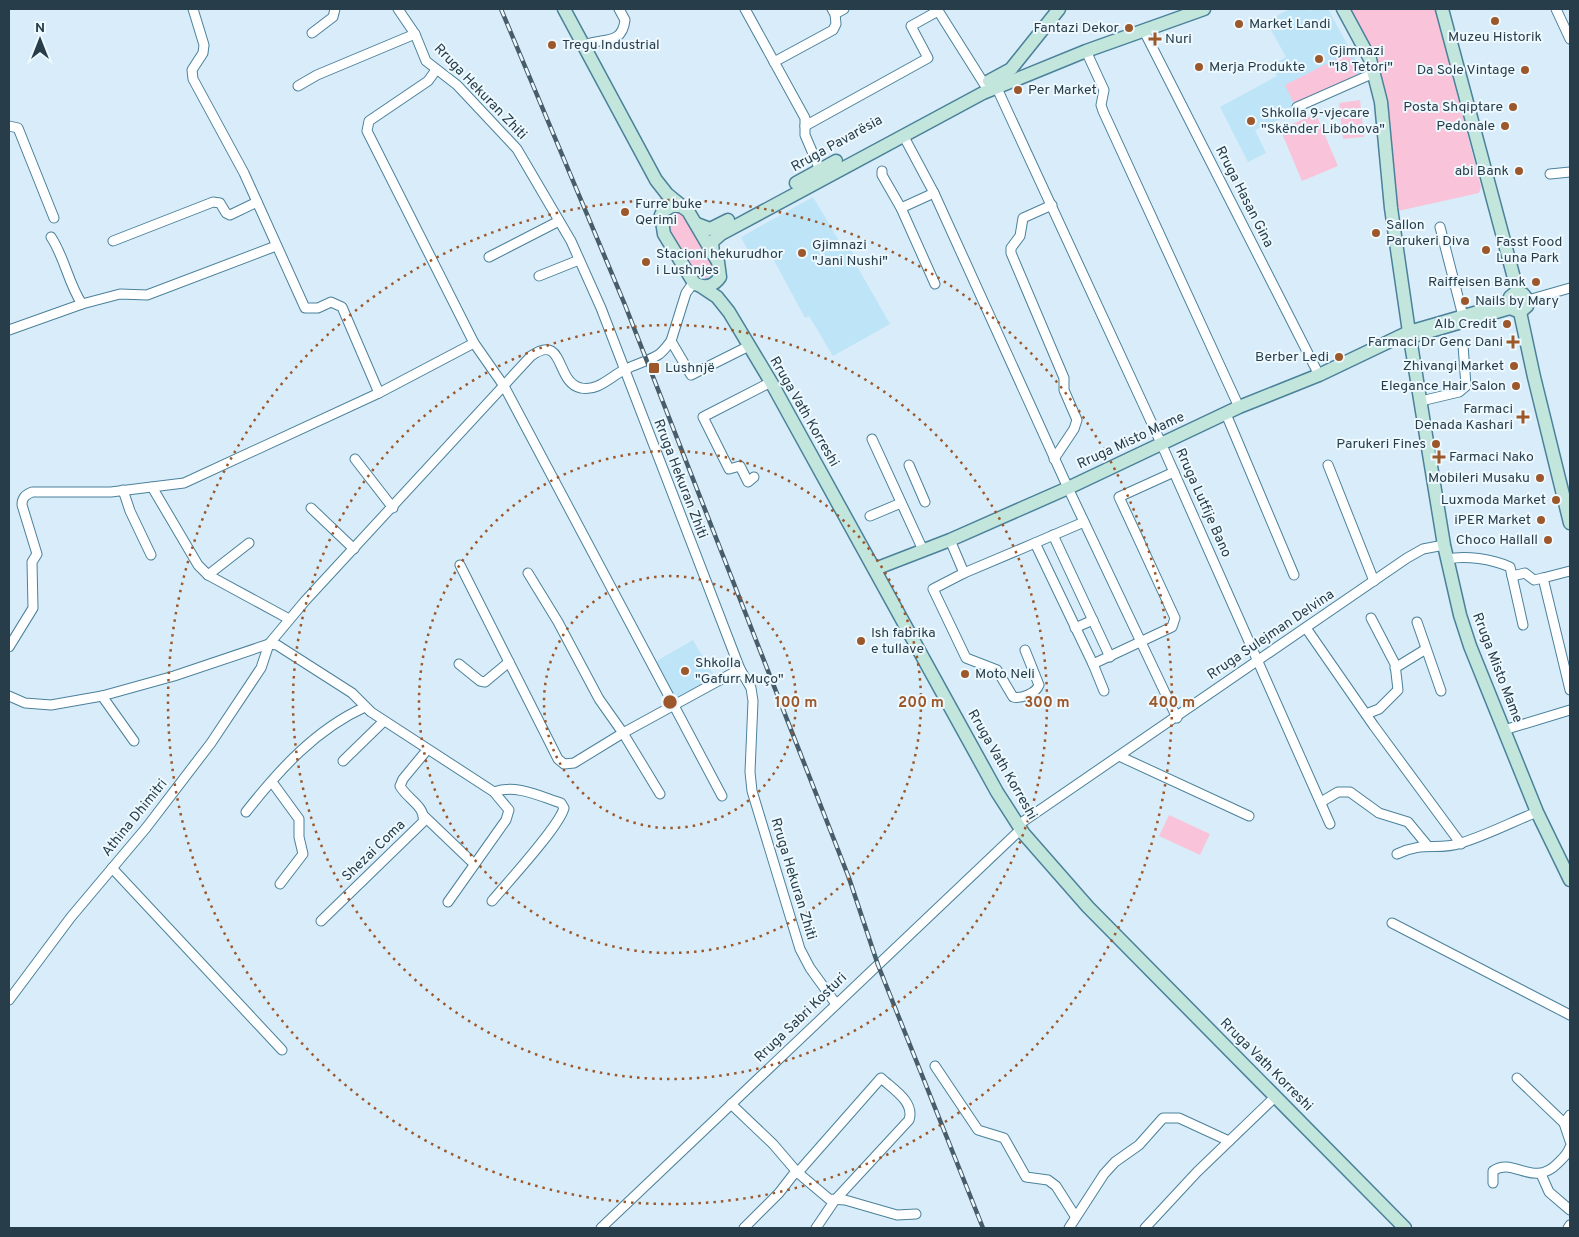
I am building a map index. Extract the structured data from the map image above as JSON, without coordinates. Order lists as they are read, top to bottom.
{
  "streets": {
    "main road": ["Rruga Pavarësia", "Rruga Vath Korreshi", "Rruga Misto Mame"],
    "street": [
      "Rruga Hekuran Zhiti",
      "Rruga Hasan Gina",
      "Rruga Lutfije Bano",
      "Rruga Sulejman Delvina",
      "Athina Dhimitri",
      "Shezai Coma",
      "Rruga Sabri Kosturi"
    ]
  },
  "crossings": [
    ["Rruga Hekuran Zhiti", "Athina Dhimitri"],
    ["Rruga Hekuran Zhiti", "Rruga Sabri Kosturi"],
    ["Rruga Pavarësia", "Rruga Vath Korreshi"],
    ["Rruga Pavarësia", "Rruga Lutfije Bano"],
    ["Rruga Hasan Gina", "Rruga Misto Mame"],
    ["Rruga Vath Korreshi", "Rruga Misto Mame"],
    ["Rruga Vath Korreshi", "Rruga Sulejman Delvina"],
    ["Rruga Vath Korreshi", "Rruga Sabri Kosturi"],
    ["Rruga Misto Mame", "Rruga Lutfije Bano"],
    ["Rruga Misto Mame", "Rruga Sulejman Delvina"],
    ["Rruga Lutfije Bano", "Rruga Sulejman Delvina"],
    ["Rruga Sulejman Delvina", "Rruga Sabri Kosturi"]
  ],
  "places": {
    "other": [
      "Muzeu Historik",
      "Market Landi",
      "Fantazi Dekor",
      "Tregu Industrial",
      "Gjimnazi \"18 Tetori\"",
      "Merja Produkte",
      "Da Sole Vintage",
      "Per Market",
      "Posta Shqiptare",
      "Shkolla 9-vjecare \"Skënder Libohova\"",
      "Pedonale",
      "abi Bank",
      "Furre buke Qerimi",
      "Sallon Parukeri Diva",
      "Fasst Food Luna Park",
      "Gjimnazi \"Jani Nushi\"",
      "Stacioni hekurudhor i Lushnjes",
      "Raiffeisen Bank",
      "Nails by Mary",
      "Alb Credit",
      "Berber Ledi",
      "Zhivangi Market",
      "Elegance Hair Salon",
      "Parukeri Fines",
      "Mobileri Musaku",
      "Luxmoda Market",
      "iPER Market",
      "Choco Hallall",
      "Ish fabrika e tullave",
      "Shkolla \"Gafurr Muço\"",
      "Moto Neli"
    ],
    "health": [
      "Nuri",
      "Farmaci Dr Genc Dani",
      "Farmaci Denada Kashari",
      "Farmaci Nako"
    ],
    "transit": ["Lushnjë"]
  },
  "north": "top",
  "rings": [
    "100 m",
    "200 m",
    "300 m",
    "400 m"
  ]
}
